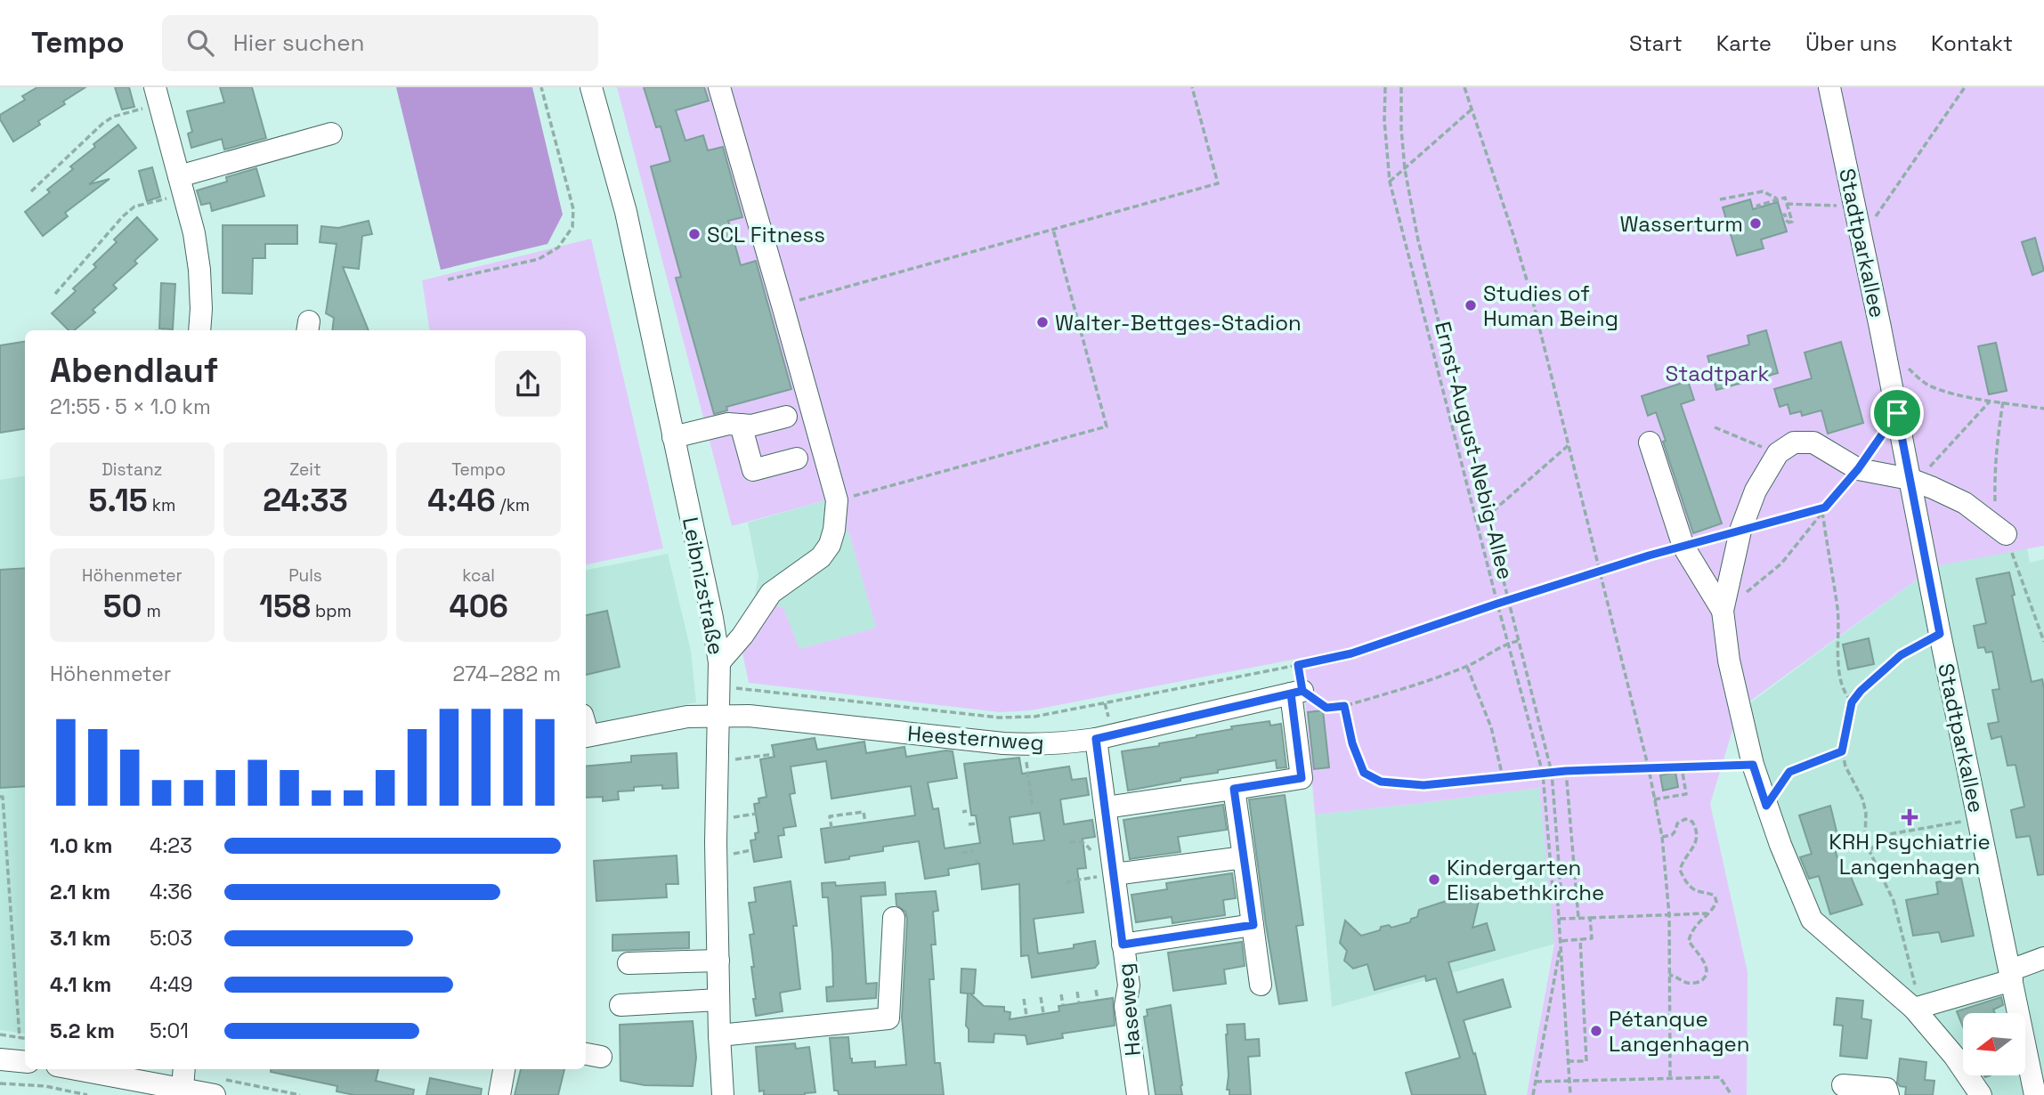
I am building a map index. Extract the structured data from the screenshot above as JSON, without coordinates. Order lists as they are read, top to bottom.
{
  "streets": {
    "street": [
      "Stadtparkallee",
      "Leibnizstraße",
      "Heesternweg",
      "Haseweg"
    ],
    "path": ["Ernst-August-Nebig-Allee"]
  },
  "crossings": [
    ["Leibnizstraße", "Heesternweg"],
    ["Heesternweg", "Haseweg"]
  ],
  "parks": ["Stadtpark"],
  "places": {
    "other": [
      "Wasserturm",
      "SCL Fitness",
      "Studies of Human Being",
      "Walter-Bettges-Stadion",
      "Kindergarten Elisabethkirche",
      "Pétanque Langenhagen"
    ],
    "health": ["KRH Psychiatrie Langenhagen"]
  },
  "north": "left",
  "page": {
    "header": "Tempo",
    "search": "Hier suchen",
    "nav": [
      "Start",
      "Karte",
      "Über uns",
      "Kontakt"
    ],
    "heading": ["Abendlauf", "21:55 · 5 × 1.0 km"],
    "stats": [
      ["Distanz", "5.15 km"],
      ["Zeit", "24:33"],
      ["Tempo", "4:46 /km"],
      ["Höhenmeter", "50 m"],
      ["Puls", "158 bpm"],
      ["kcal", "406"]
    ],
    "chart": ["Höhenmeter", "274–282 m"],
    "list": [
      {
        "name": "1.0 km",
        "note": "4:23"
      },
      {
        "name": "2.1 km",
        "note": "4:36"
      },
      {
        "name": "3.1 km",
        "note": "5:03"
      },
      {
        "name": "4.1 km",
        "note": "4:49"
      },
      {
        "name": "5.2 km",
        "note": "5:01"
      }
    ]
  }
}
